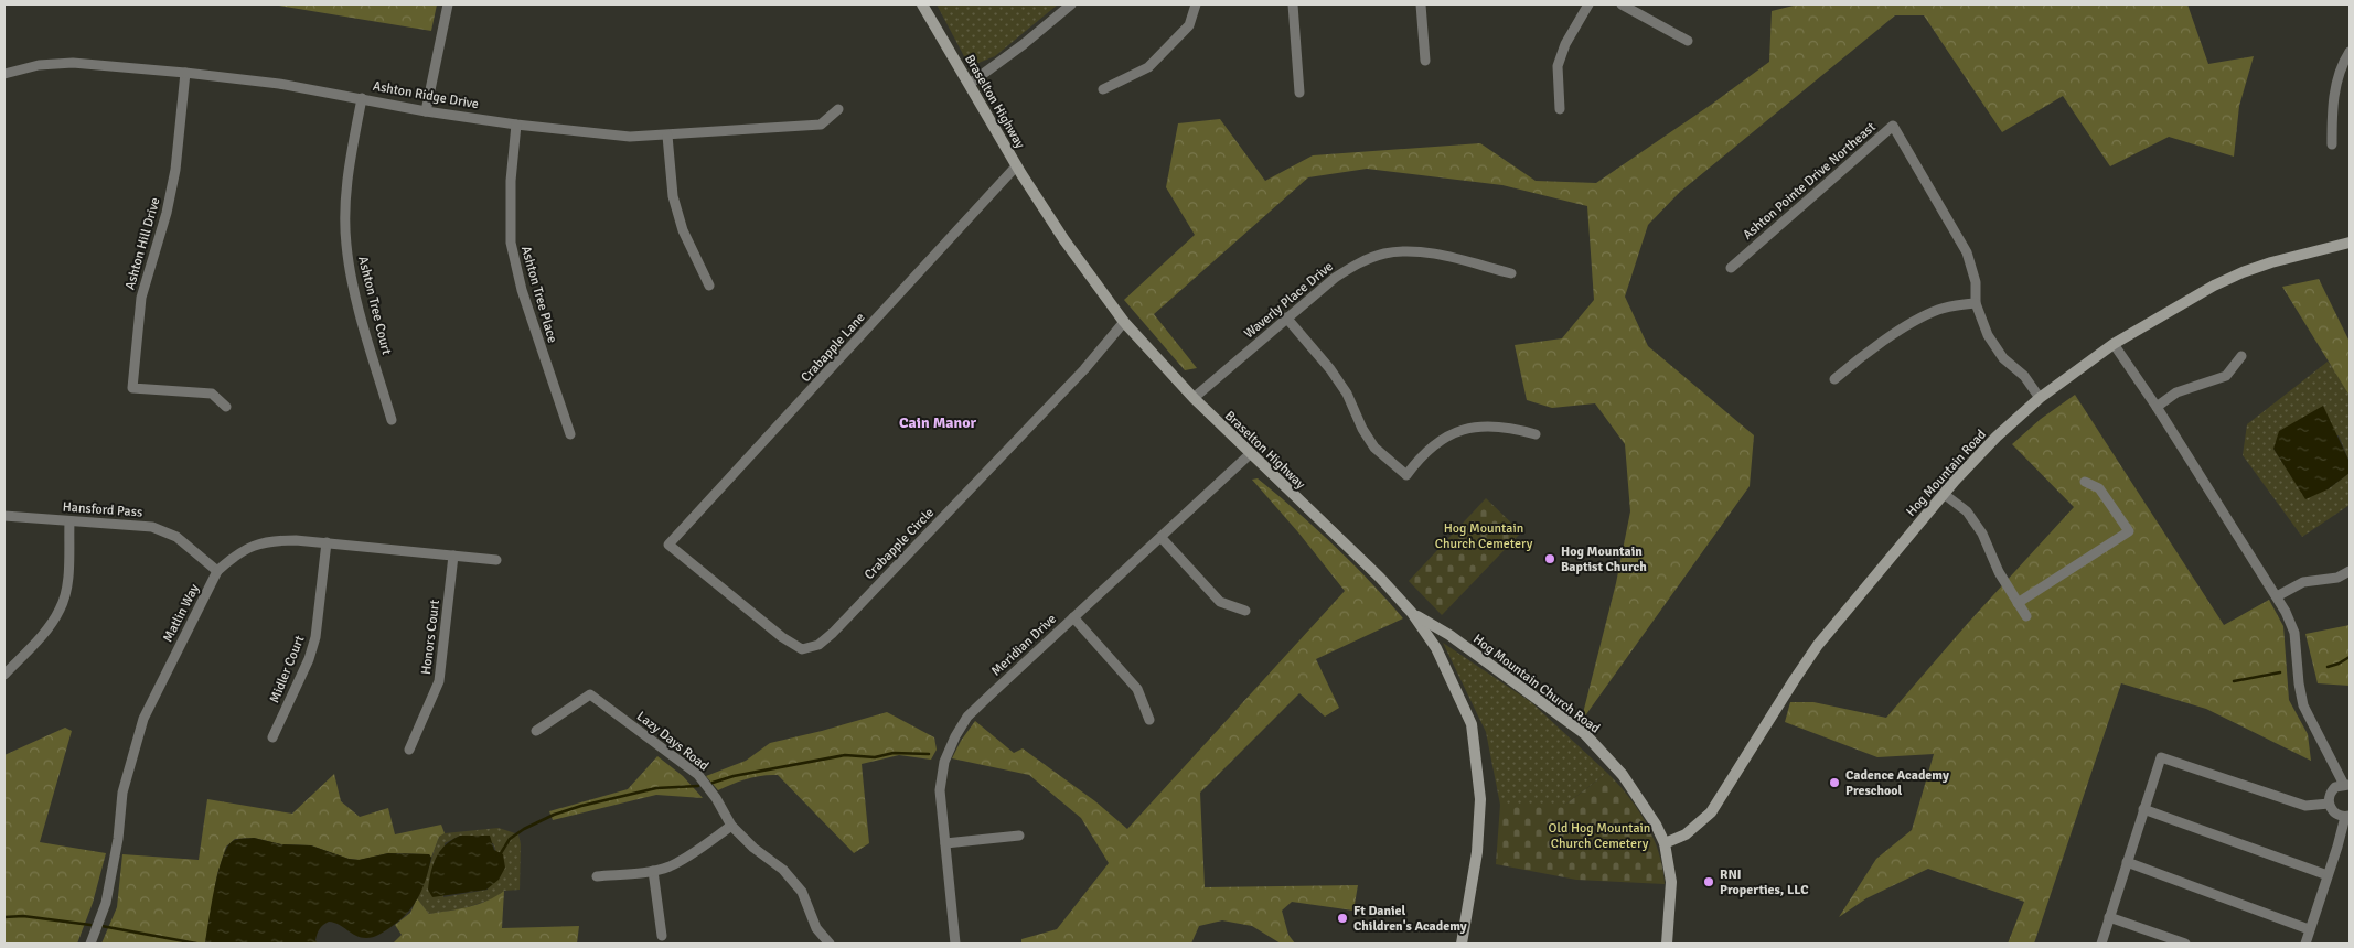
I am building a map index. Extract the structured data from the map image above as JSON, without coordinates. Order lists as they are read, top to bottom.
{
  "streets": {
    "street": [
      "Ashton Ridge Drive",
      "Braselton Highway",
      "Ashton Pointe Drive Northeast",
      "Ashton Hill Drive",
      "Ashton Tree Place",
      "Waverly Place Drive",
      "Ashton Tree Court",
      "Crabapple Lane",
      "Hog Mountain Road",
      "Hansford Pass",
      "Crabapple Circle",
      "Matlin Way",
      "Honors Court",
      "Meridian Drive",
      "Midler Court",
      "Hog Mountain Church Road",
      "Lazy Days Road"
    ]
  },
  "crossings": [
    ["Ashton Ridge Drive", "Ashton Hill Drive"],
    ["Ashton Ridge Drive", "Ashton Tree Place"],
    ["Ashton Ridge Drive", "Ashton Tree Court"],
    ["Braselton Highway", "Waverly Place Drive"],
    ["Braselton Highway", "Crabapple Lane"],
    ["Braselton Highway", "Crabapple Circle"],
    ["Braselton Highway", "Meridian Drive"],
    ["Braselton Highway", "Hog Mountain Church Road"],
    ["Ashton Pointe Drive Northeast", "Hog Mountain Road"],
    ["Crabapple Lane", "Crabapple Circle"],
    ["Hog Mountain Road", "Hog Mountain Church Road"],
    ["Hansford Pass", "Matlin Way"],
    ["Matlin Way", "Honors Court"],
    ["Matlin Way", "Midler Court"]
  ],
  "districts": ["Cain Manor"],
  "parks": ["Hog Mountain Church Cemetery", "Old Hog Mountain Church Cemetery"],
  "places": [
    "Hog Mountain Baptist Church",
    "Cadence Academy Preschool",
    "RNI Properties, LLC",
    "Ft Daniel Children's Academy"
  ]
}
